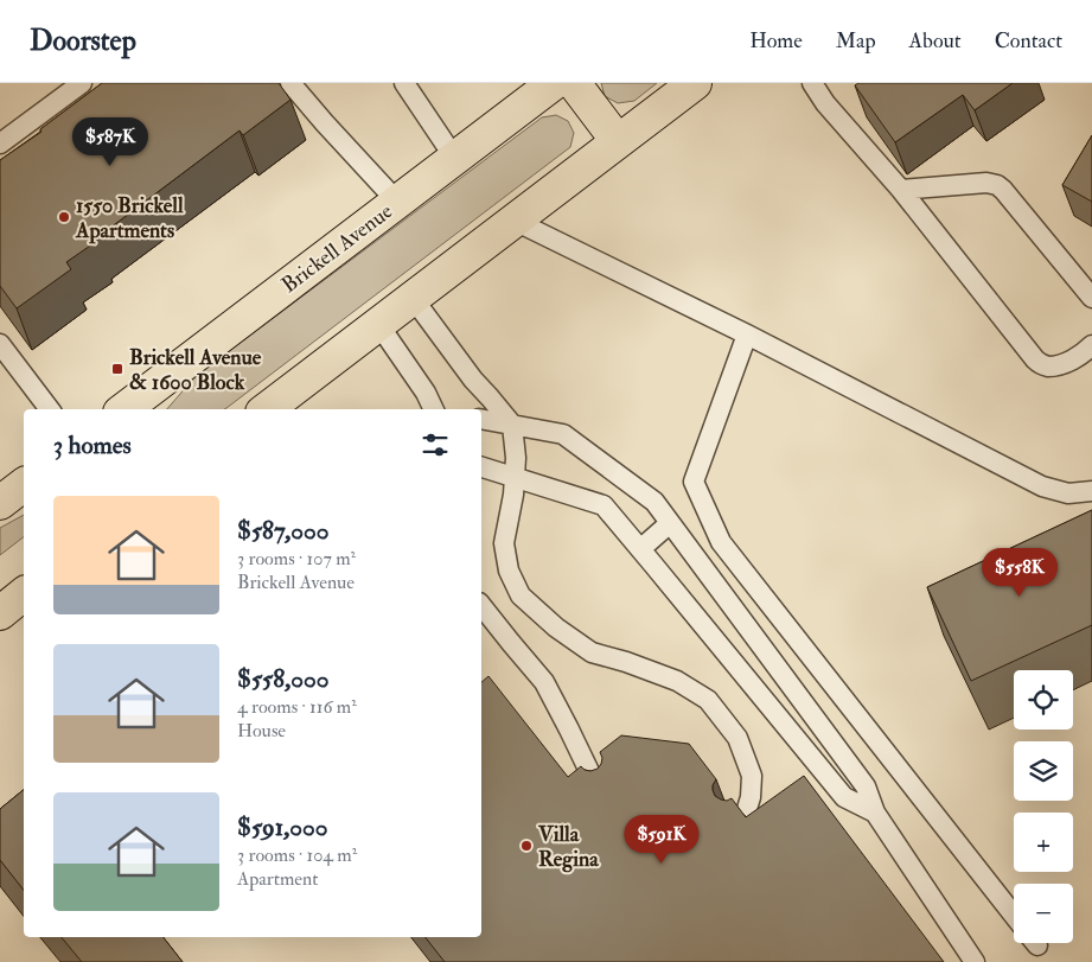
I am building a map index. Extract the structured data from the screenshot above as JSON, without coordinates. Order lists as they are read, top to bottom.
{
  "streets": {
    "main road": ["Brickell Avenue"]
  },
  "places": {
    "other": ["1550 Brickell Apartments", "Villa Regina"],
    "transit": ["Brickell Avenue & 1600 Block"]
  },
  "page": {
    "header": "Doorstep",
    "nav": [
      "Home",
      "Map",
      "About",
      "Contact"
    ],
    "price": ["$587K", "$558K", "$591K"],
    "heading": "3 homes",
    "list": [
      {
        "name": "$587,000",
        "note": "3 rooms · 107 m² · Brickell Avenue"
      },
      {
        "name": "$558,000",
        "note": "4 rooms · 116 m² · House"
      },
      {
        "name": "$591,000",
        "note": "3 rooms · 104 m² · Apartment"
      }
    ],
    "map_buttons": ["+", "−"]
  }
}
